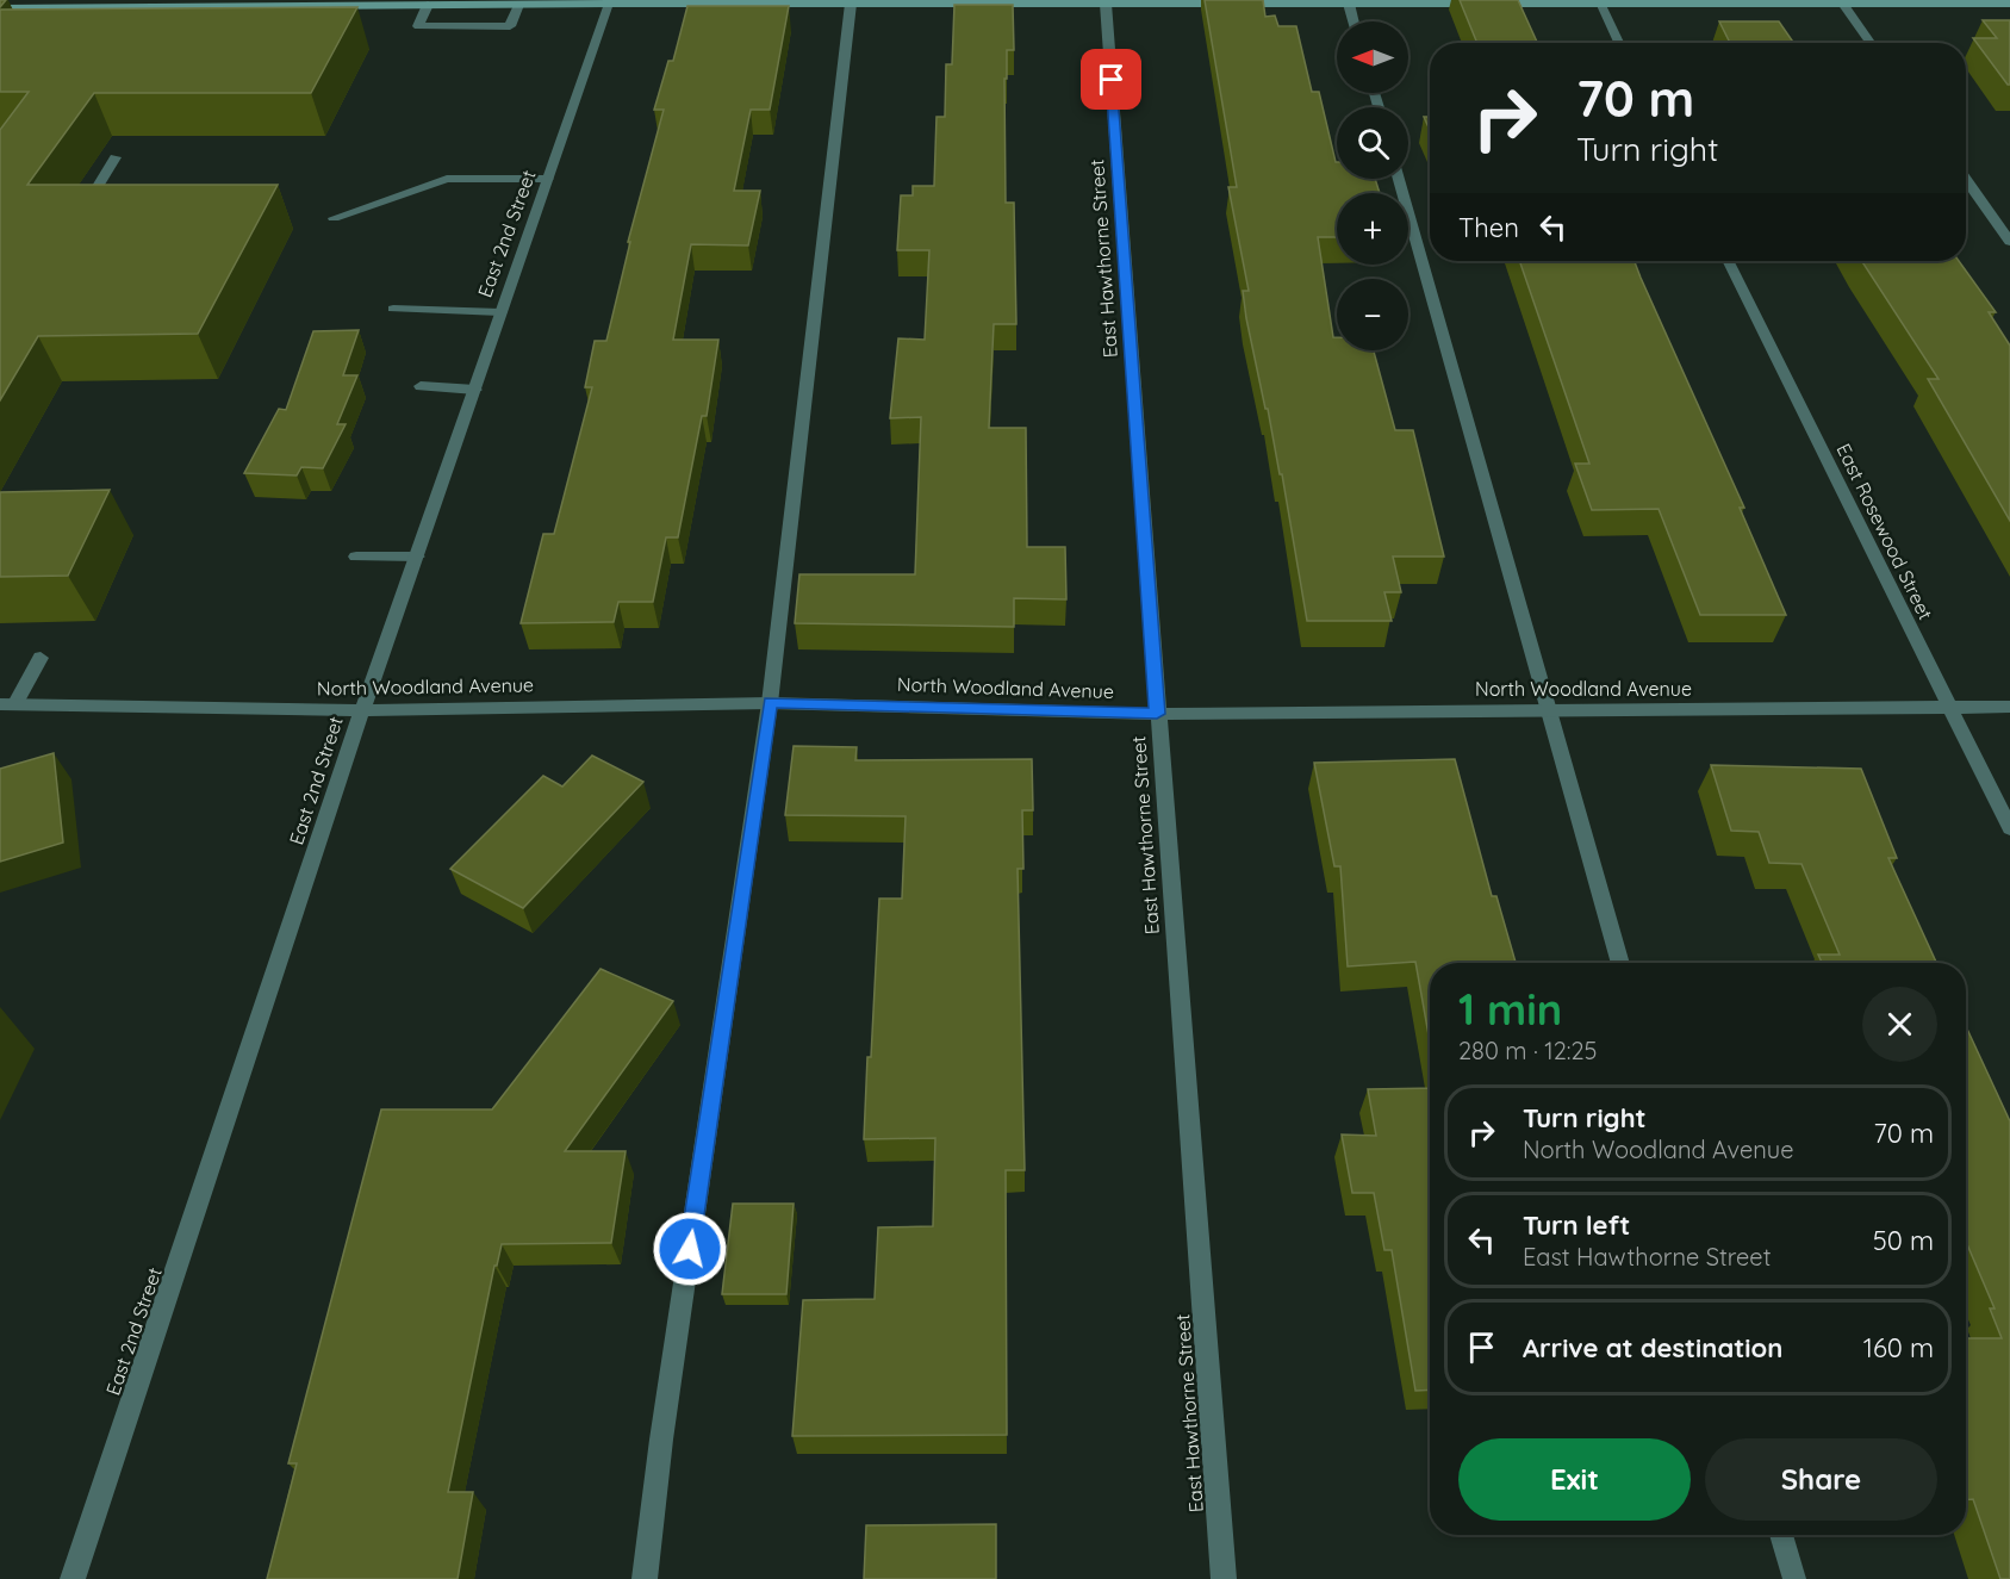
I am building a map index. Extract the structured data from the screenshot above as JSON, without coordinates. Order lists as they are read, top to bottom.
{
  "streets": {
    "street": [
      "East 2nd Street",
      "East Hawthorne Street",
      "East Rosewood Street",
      "North Woodland Avenue"
    ]
  },
  "crossings": [
    ["East 2nd Street", "North Woodland Avenue"],
    ["East Hawthorne Street", "North Woodland Avenue"],
    ["East Rosewood Street", "North Woodland Avenue"]
  ],
  "north": "left",
  "page": {
    "map_buttons": ["+", "−"],
    "turn": ["70 m", "Turn right"],
    "then": "Then",
    "heading": ["1 min", "280 m · 12:25"],
    "list": [
      {
        "name": "Turn right",
        "note": "North Woodland Avenue",
        "value": "70 m"
      },
      {
        "name": "Turn left",
        "note": "East Hawthorne Street",
        "value": "50 m"
      },
      {
        "name": "Arrive at destination",
        "value": "160 m"
      }
    ],
    "buttons": ["Exit", "Share"]
  }
}
